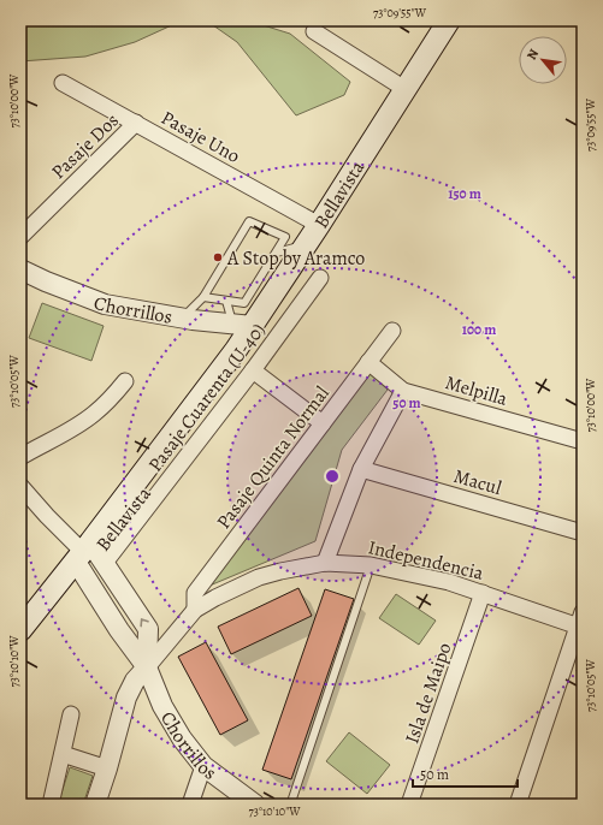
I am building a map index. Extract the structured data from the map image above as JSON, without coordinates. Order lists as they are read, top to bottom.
{
  "streets": {
    "main road": ["Bellavista"],
    "street": [
      "Pasaje Uno",
      "Pasaje Dos",
      "Chorrillos",
      "Melpilla",
      "Pasaje Cuarenta (U-40)",
      "Pasaje Quinta Normal",
      "Macul",
      "Independencia",
      "Isla de Maipo"
    ]
  },
  "crossings": [
    ["Pasaje Uno", "Pasaje Dos"],
    ["Pasaje Uno", "Bellavista"],
    ["Bellavista", "Chorrillos"],
    ["Bellavista", "Pasaje Cuarenta (U-40)"],
    ["Chorrillos", "Pasaje Cuarenta (U-40)"],
    ["Chorrillos", "Independencia"],
    ["Melpilla", "Pasaje Quinta Normal"],
    ["Pasaje Quinta Normal", "Independencia"],
    ["Independencia", "Isla de Maipo"]
  ],
  "places": ["A Stop by Aramco"],
  "scale_bar": "50 m",
  "north": "top left",
  "coordinates": [
    "73°09'55\"W",
    "73°10'00\"W",
    "73°10'05\"W",
    "73°10'10\"W"
  ],
  "rings": ["150 m", "100 m", "50 m"]
}
